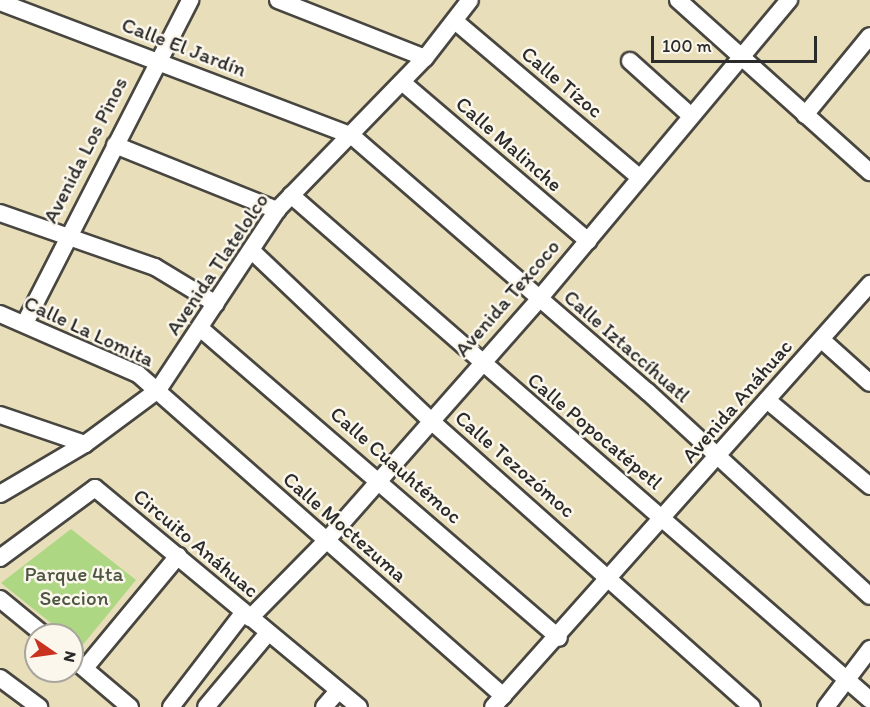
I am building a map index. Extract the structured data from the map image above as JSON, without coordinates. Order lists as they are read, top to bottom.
{
  "streets": {
    "street": [
      "Calle El Jardín",
      "Calle Tízoc",
      "Calle Malinche",
      "Avenida Los Pinos",
      "Avenida Tlatelolco",
      "Avenida Texcoco",
      "Calle La Lomita",
      "Calle Iztaccíhuatl",
      "Avenida Anáhuac",
      "Calle Popocatépetl",
      "Calle Tezozómoc",
      "Calle Cuauhtémoc",
      "Calle Moctezuma",
      "Circuito Anáhuac"
    ]
  },
  "crossings": [
    ["Calle El Jardín", "Avenida Los Pinos"],
    ["Calle El Jardín", "Avenida Tlatelolco"],
    ["Calle El Jardín", "Calle Iztaccíhuatl"],
    ["Calle Tízoc", "Avenida Tlatelolco"],
    ["Calle Tízoc", "Avenida Texcoco"],
    ["Calle Malinche", "Avenida Tlatelolco"],
    ["Calle Malinche", "Avenida Texcoco"],
    ["Avenida Los Pinos", "Calle La Lomita"],
    ["Avenida Tlatelolco", "Calle La Lomita"],
    ["Avenida Tlatelolco", "Calle Iztaccíhuatl"],
    ["Avenida Tlatelolco", "Calle Popocatépetl"],
    ["Avenida Tlatelolco", "Calle Tezozómoc"],
    ["Avenida Tlatelolco", "Calle Cuauhtémoc"],
    ["Avenida Tlatelolco", "Calle Moctezuma"],
    ["Avenida Texcoco", "Calle Iztaccíhuatl"],
    ["Avenida Texcoco", "Calle Popocatépetl"],
    ["Avenida Texcoco", "Calle Tezozómoc"],
    ["Avenida Texcoco", "Calle Cuauhtémoc"],
    ["Avenida Texcoco", "Calle Moctezuma"],
    ["Avenida Texcoco", "Circuito Anáhuac"],
    ["Calle La Lomita", "Calle Moctezuma"],
    ["Calle Iztaccíhuatl", "Avenida Anáhuac"],
    ["Avenida Anáhuac", "Calle Popocatépetl"],
    ["Avenida Anáhuac", "Calle Tezozómoc"],
    ["Avenida Anáhuac", "Calle Cuauhtémoc"],
    ["Avenida Anáhuac", "Calle Moctezuma"]
  ],
  "parks": ["Parque 4ta Seccion"],
  "scale_bar": "100 m",
  "north": "right"
}
